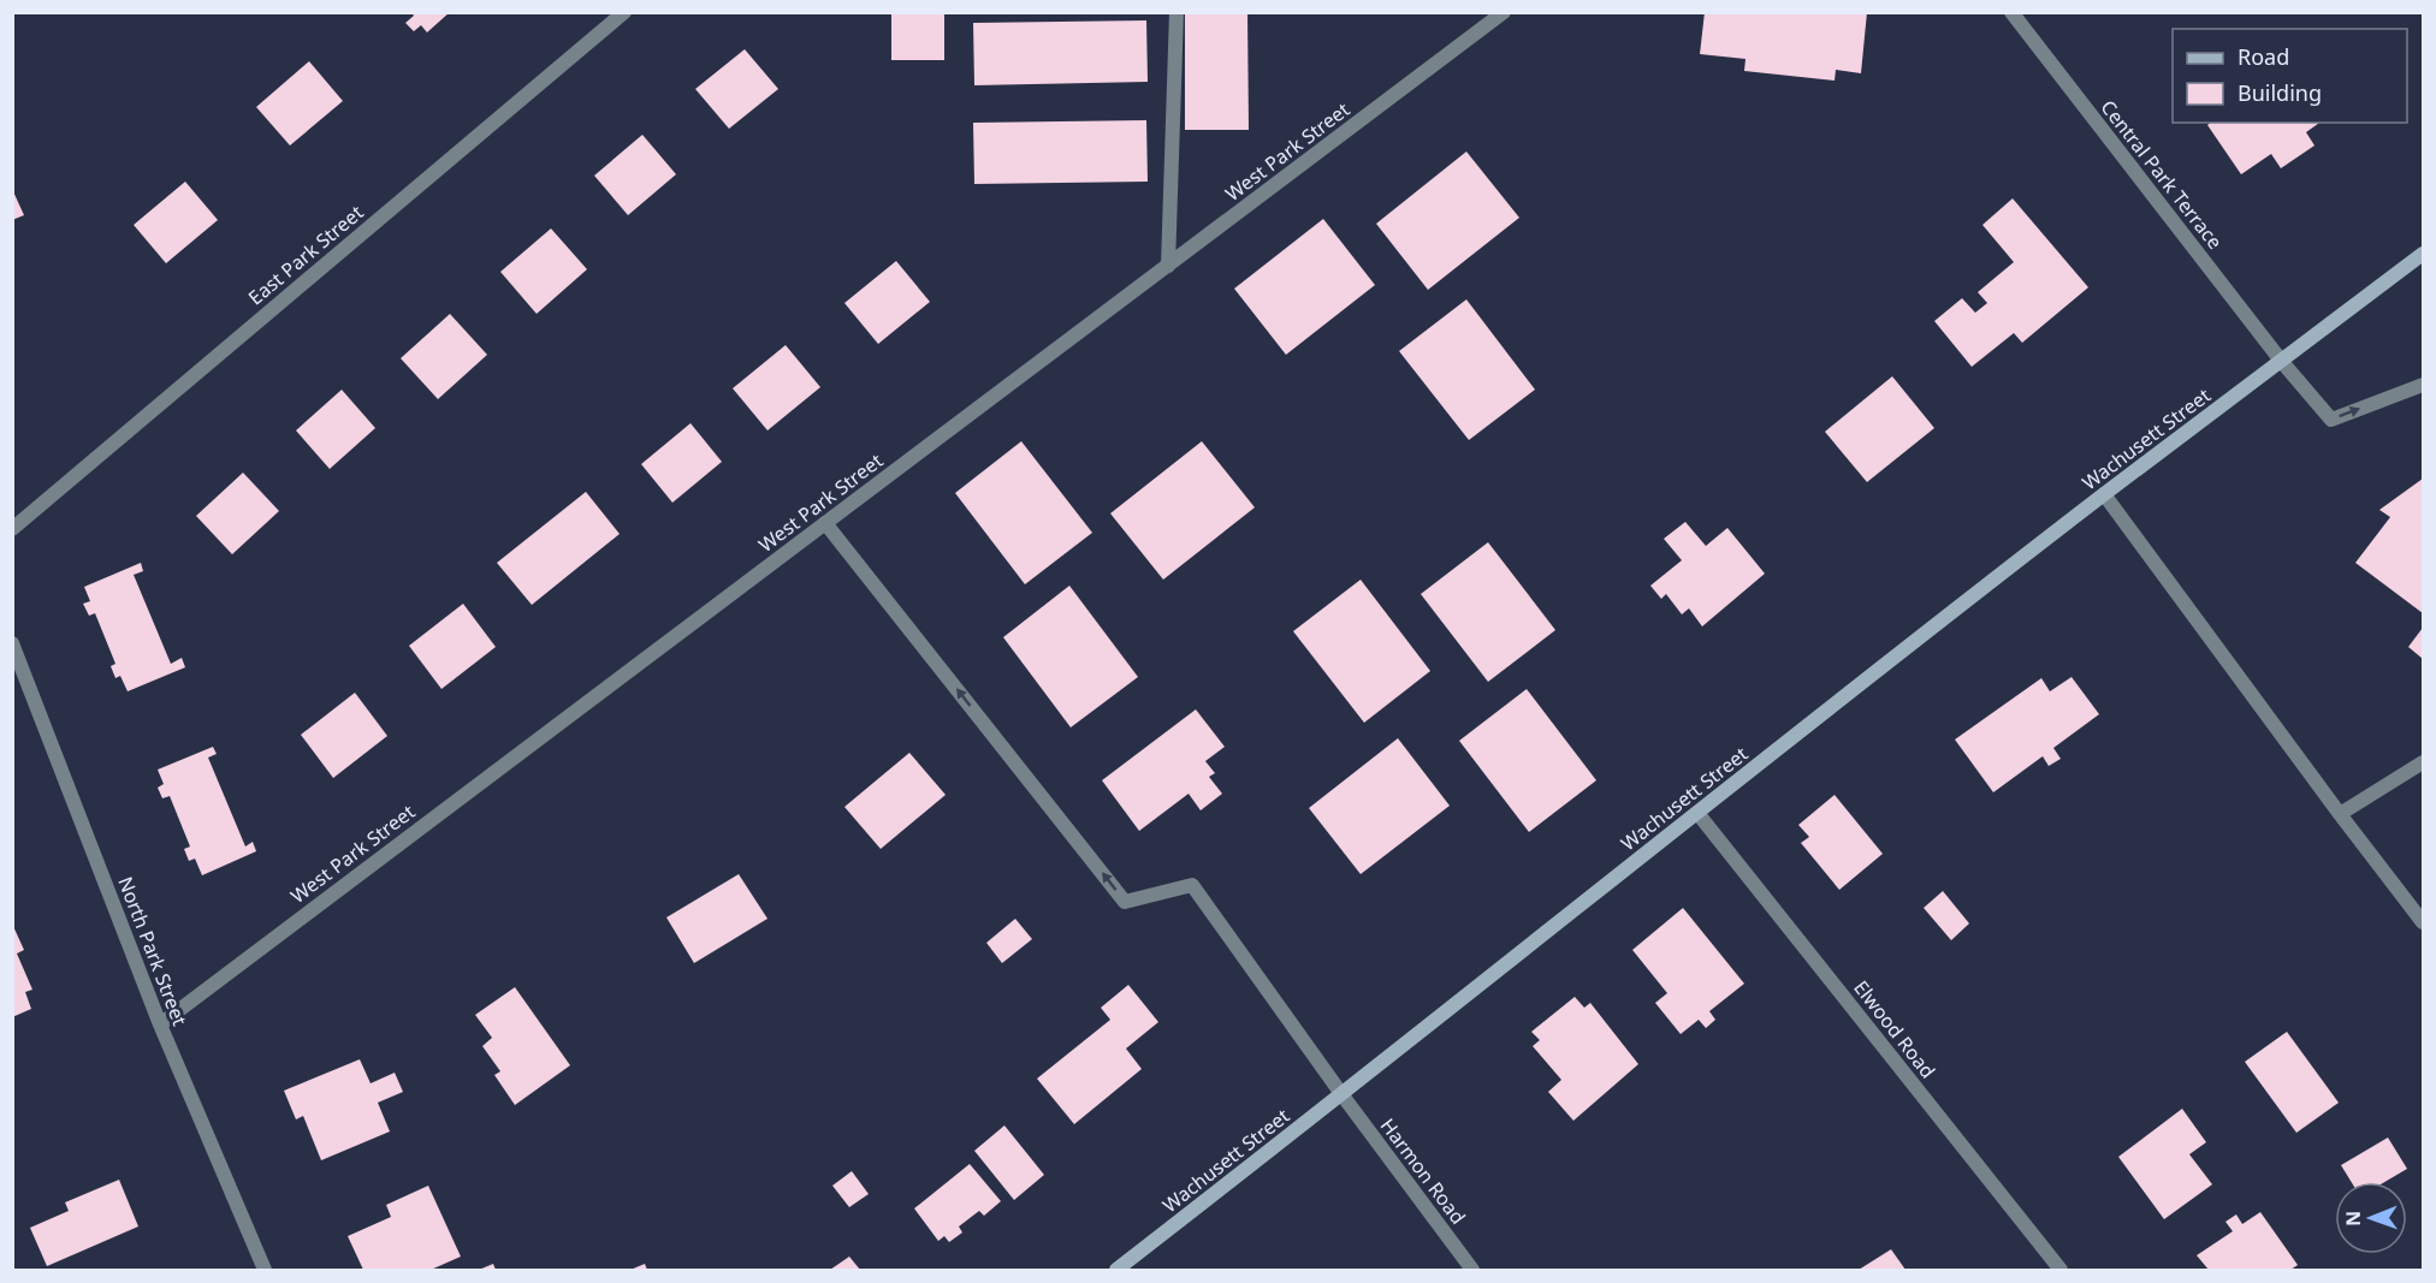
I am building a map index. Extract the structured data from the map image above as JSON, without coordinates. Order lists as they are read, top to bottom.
{
  "streets": {
    "street": [
      "West Park Street",
      "Central Park Terrace",
      "East Park Street",
      "Wachusett Street",
      "North Park Street",
      "Elwood Road",
      "Harmon Road"
    ]
  },
  "crossings": [
    ["West Park Street", "North Park Street"],
    ["West Park Street", "Harmon Road"],
    ["Central Park Terrace", "Wachusett Street"],
    ["Wachusett Street", "Elwood Road"],
    ["Wachusett Street", "Harmon Road"]
  ],
  "one_way": ["Harmon Road"],
  "legend": ["Road", "Building"],
  "north": "left"
}
